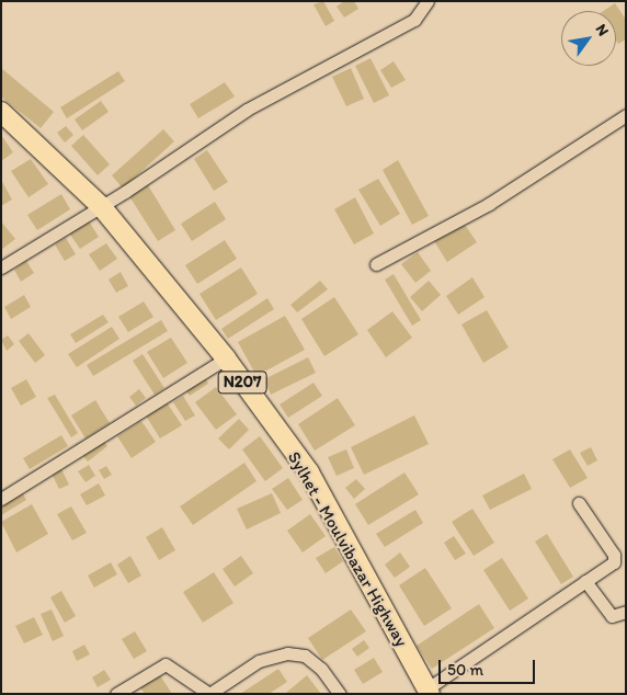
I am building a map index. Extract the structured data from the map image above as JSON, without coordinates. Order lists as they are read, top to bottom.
{
  "streets": {
    "highway": ["N207", "Sylhet - Moulvibazar Highway"]
  },
  "scale_bar": "50 m",
  "north": "top right"
}
